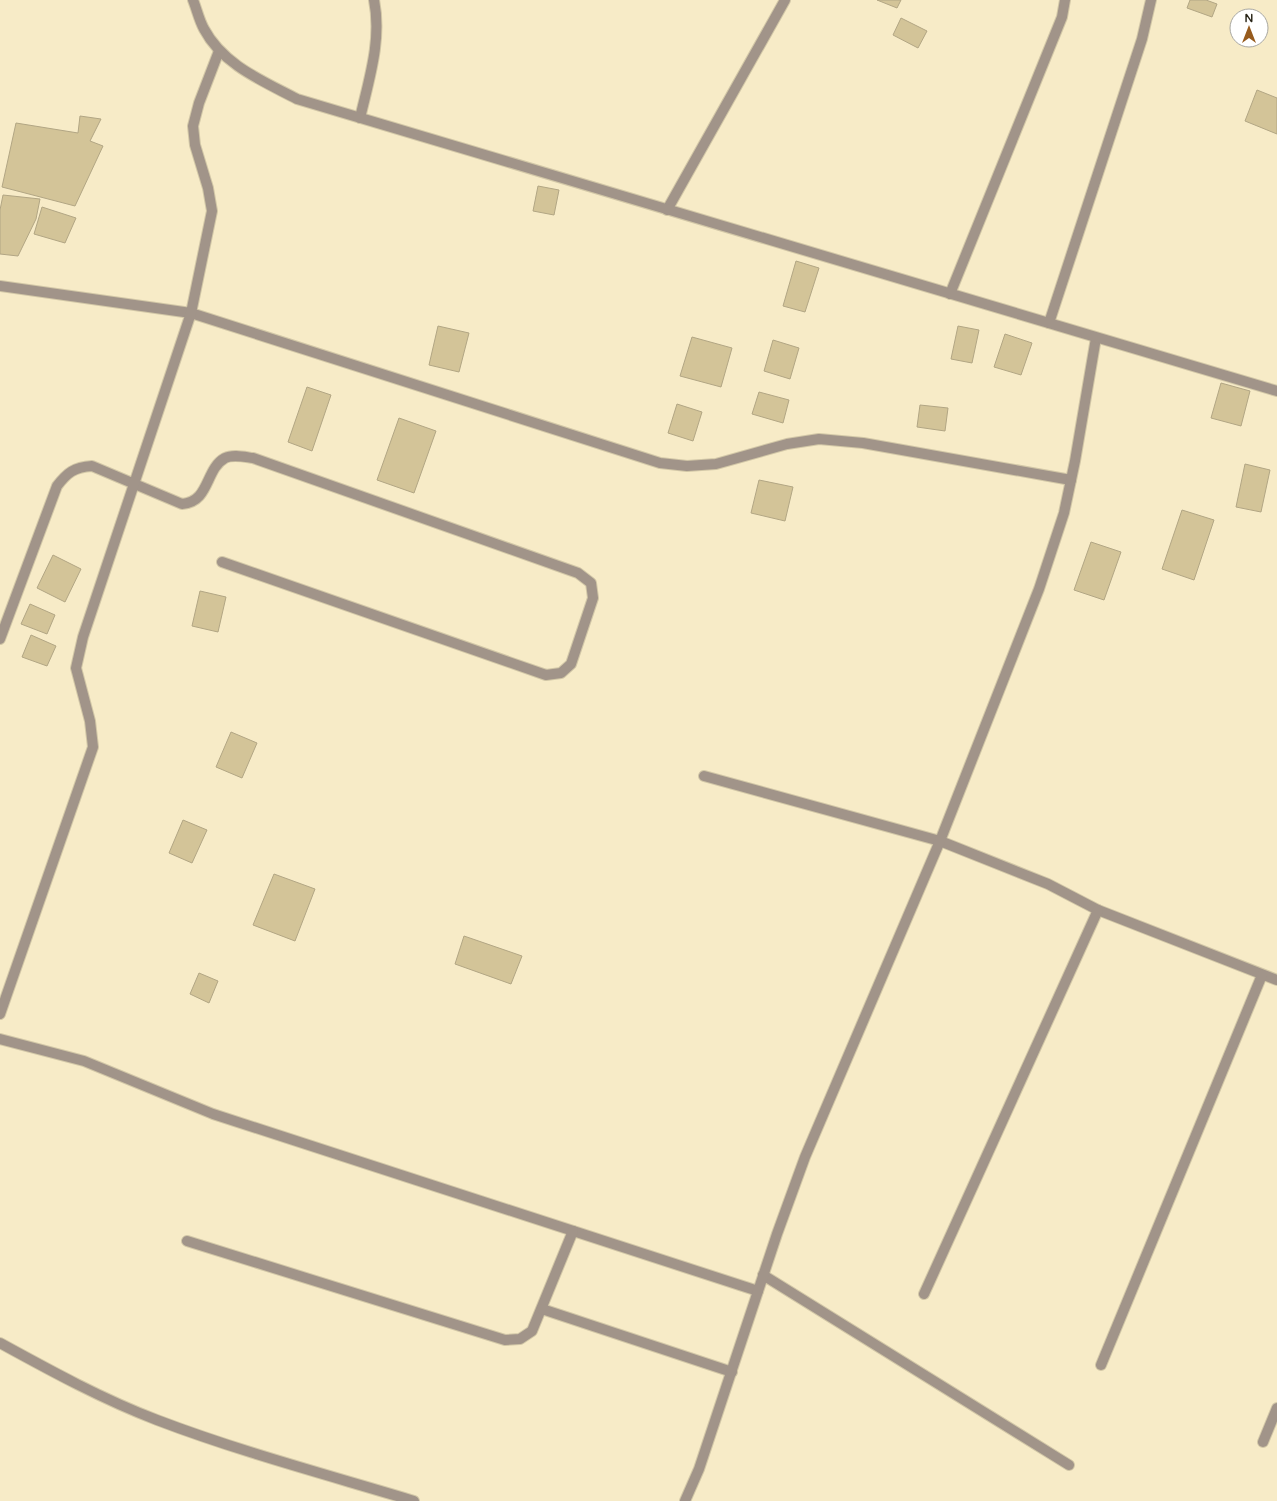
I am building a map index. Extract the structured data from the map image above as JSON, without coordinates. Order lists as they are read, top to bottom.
{
  "north": "top"
}
